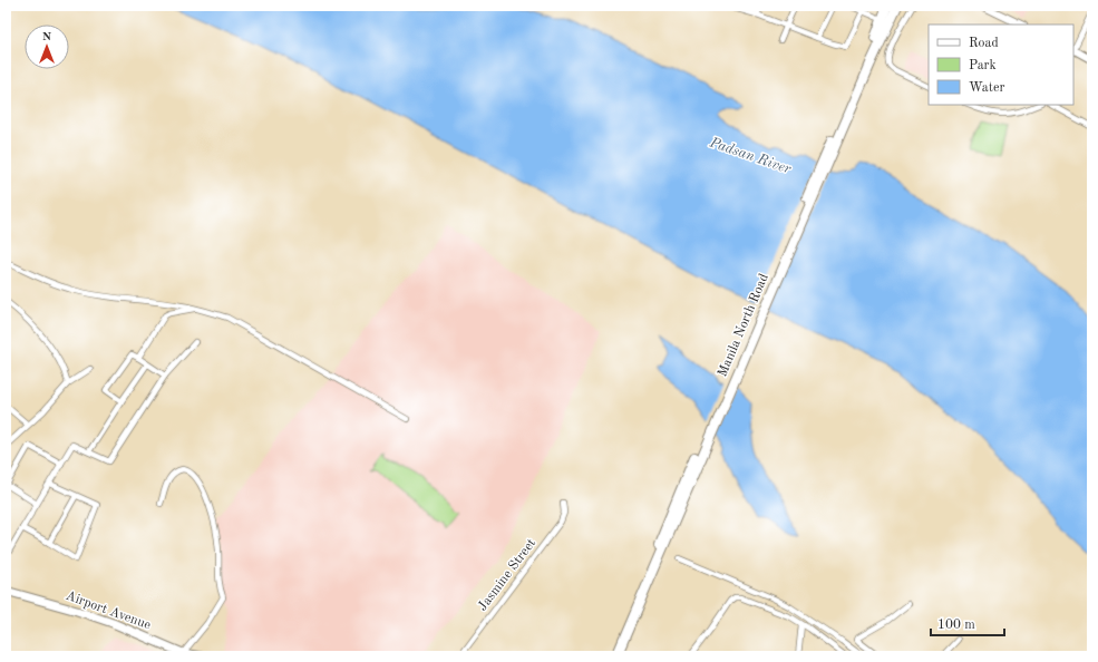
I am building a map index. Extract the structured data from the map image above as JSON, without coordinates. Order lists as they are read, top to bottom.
{
  "streets": {
    "highway": ["Manila North Road"],
    "main road": ["Airport Avenue"],
    "street": ["Jasmine Street"]
  },
  "water": ["Padsan River"],
  "legend": ["Road", "Park", "Water"],
  "scale_bar": "100 m",
  "north": "top"
}
